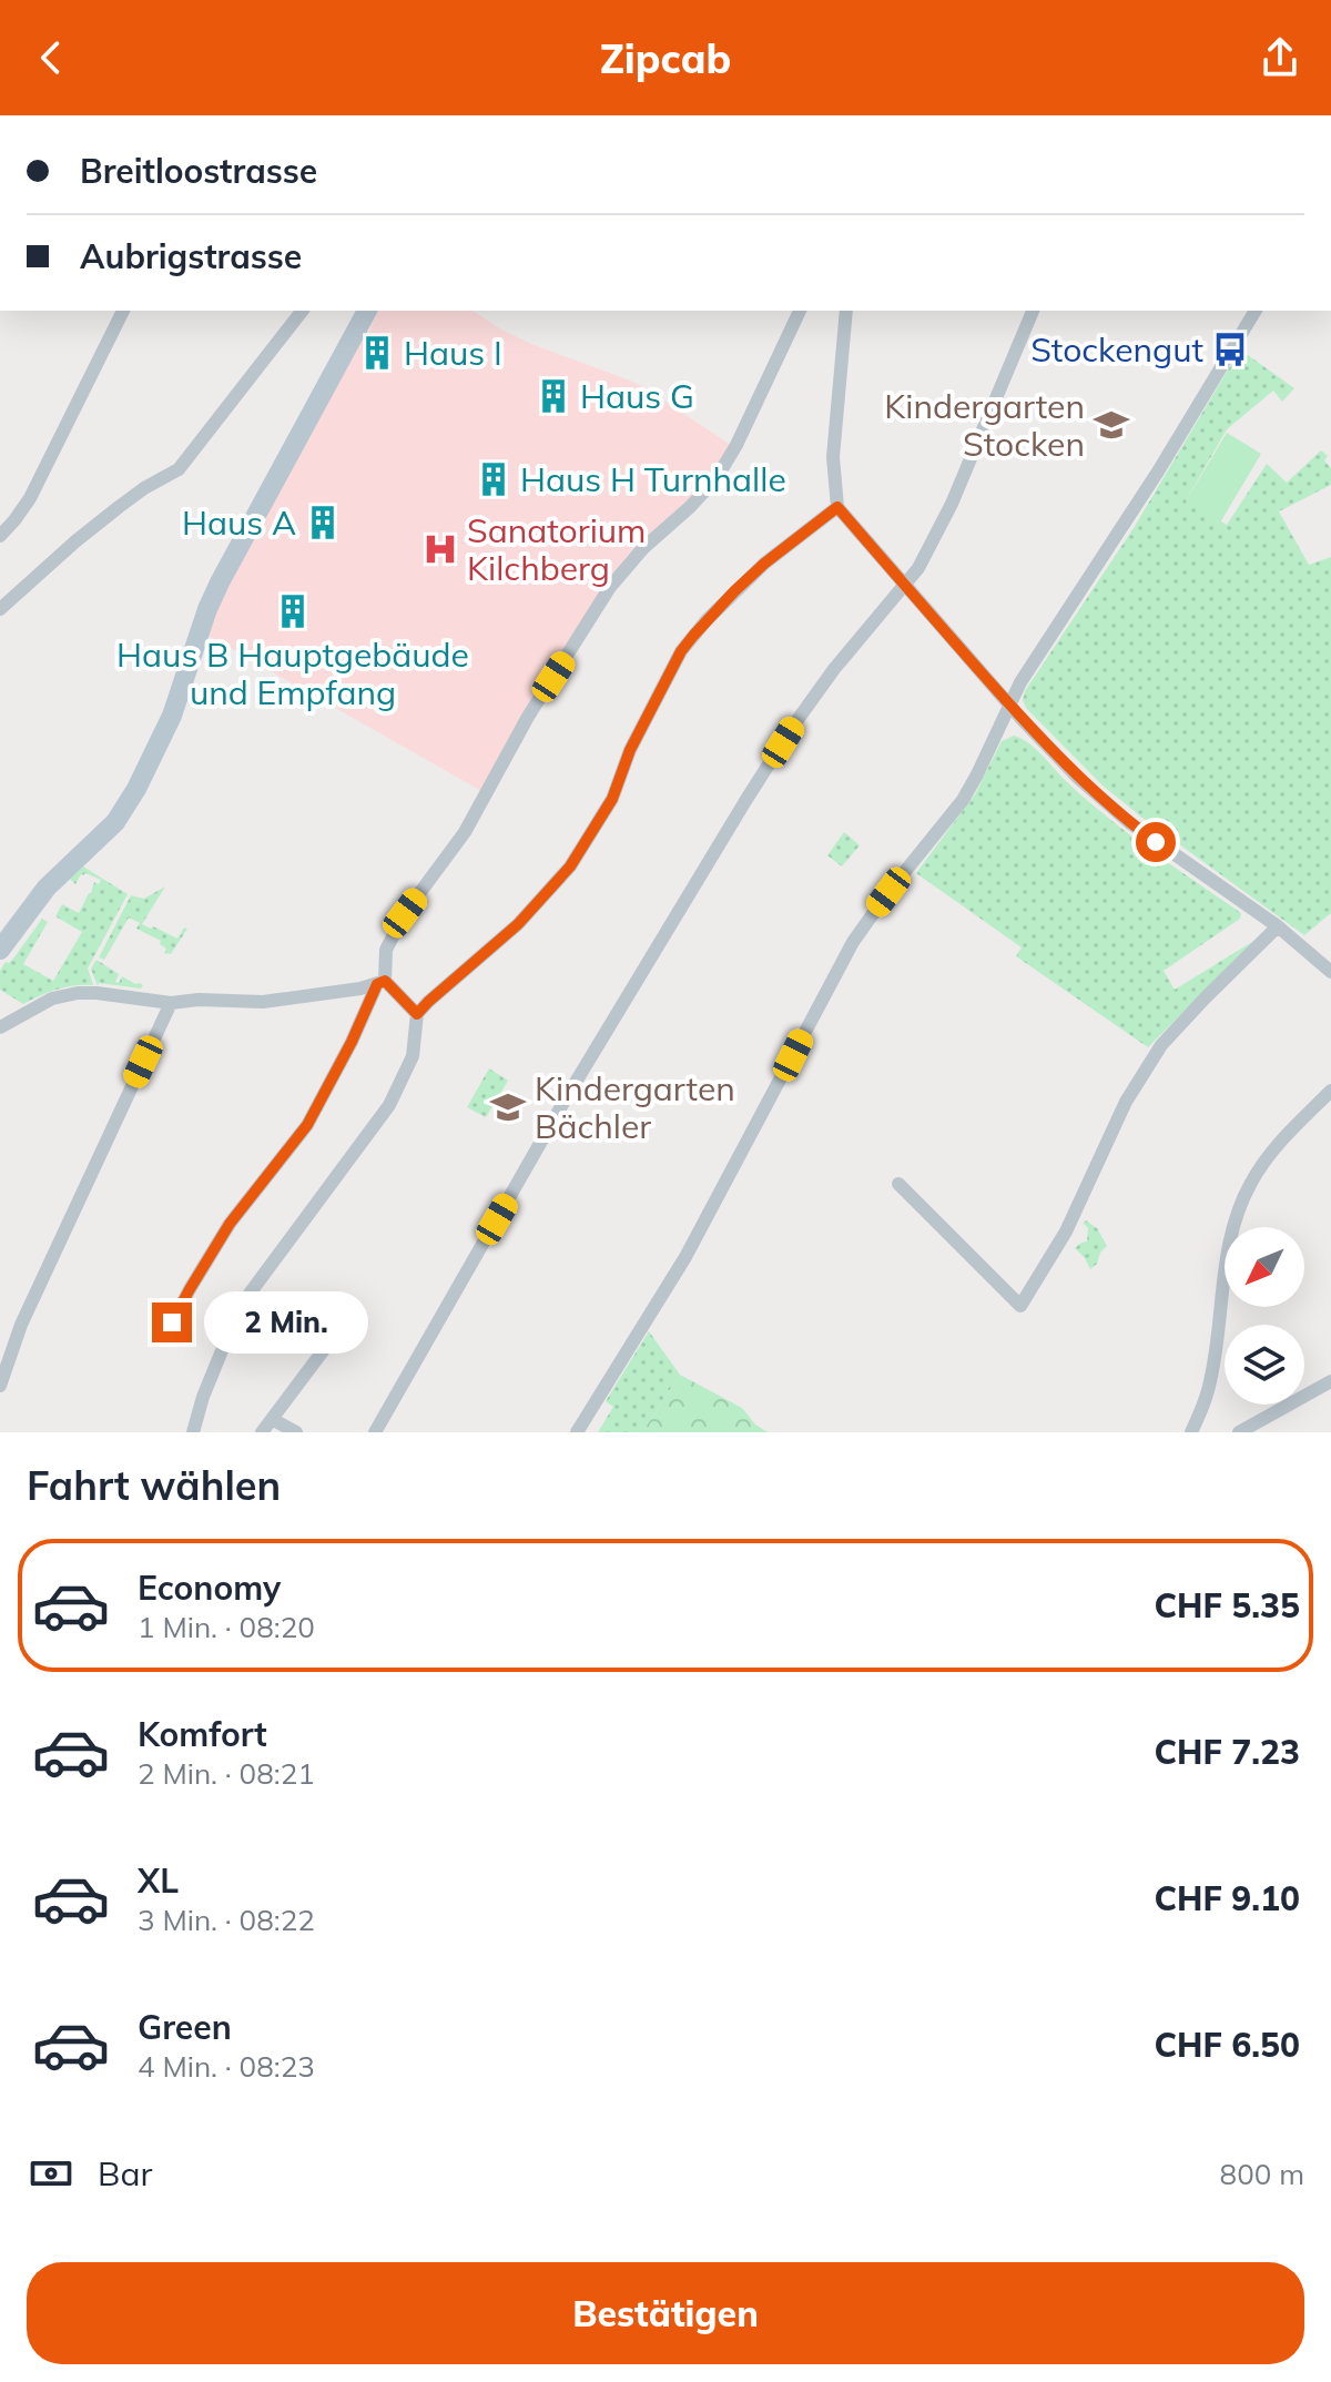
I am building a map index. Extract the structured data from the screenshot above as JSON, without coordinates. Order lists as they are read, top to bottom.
{
  "places": {
    "bus stop": ["Stockengut"],
    "building": [
      "Haus I",
      "Haus G",
      "Haus H Turnhalle",
      "Haus A",
      "Haus B Hauptgebäude und Empfang"
    ],
    "school or university": ["Kindergarten Stocken", "Kindergarten Bächler"],
    "hospital": ["Sanatorium Kilchberg"]
  },
  "north": "bottom left",
  "page": {
    "header": "Zipcab",
    "banner": ["Breitloostrasse", "Aubrigstrasse"],
    "bubble": "2 Min.",
    "heading": "Fahrt wählen",
    "list": [
      {
        "name": "Economy",
        "note": "1 Min. · 08:20",
        "value": "CHF 5.35"
      },
      {
        "name": "Komfort",
        "note": "2 Min. · 08:21",
        "value": "CHF 7.23"
      },
      {
        "name": "XL",
        "note": "3 Min. · 08:22",
        "value": "CHF 9.10"
      },
      {
        "name": "Green",
        "note": "4 Min. · 08:23",
        "value": "CHF 6.50"
      }
    ],
    "pay": ["Bar", "800 m"],
    "buttons": "Bestätigen"
  }
}
